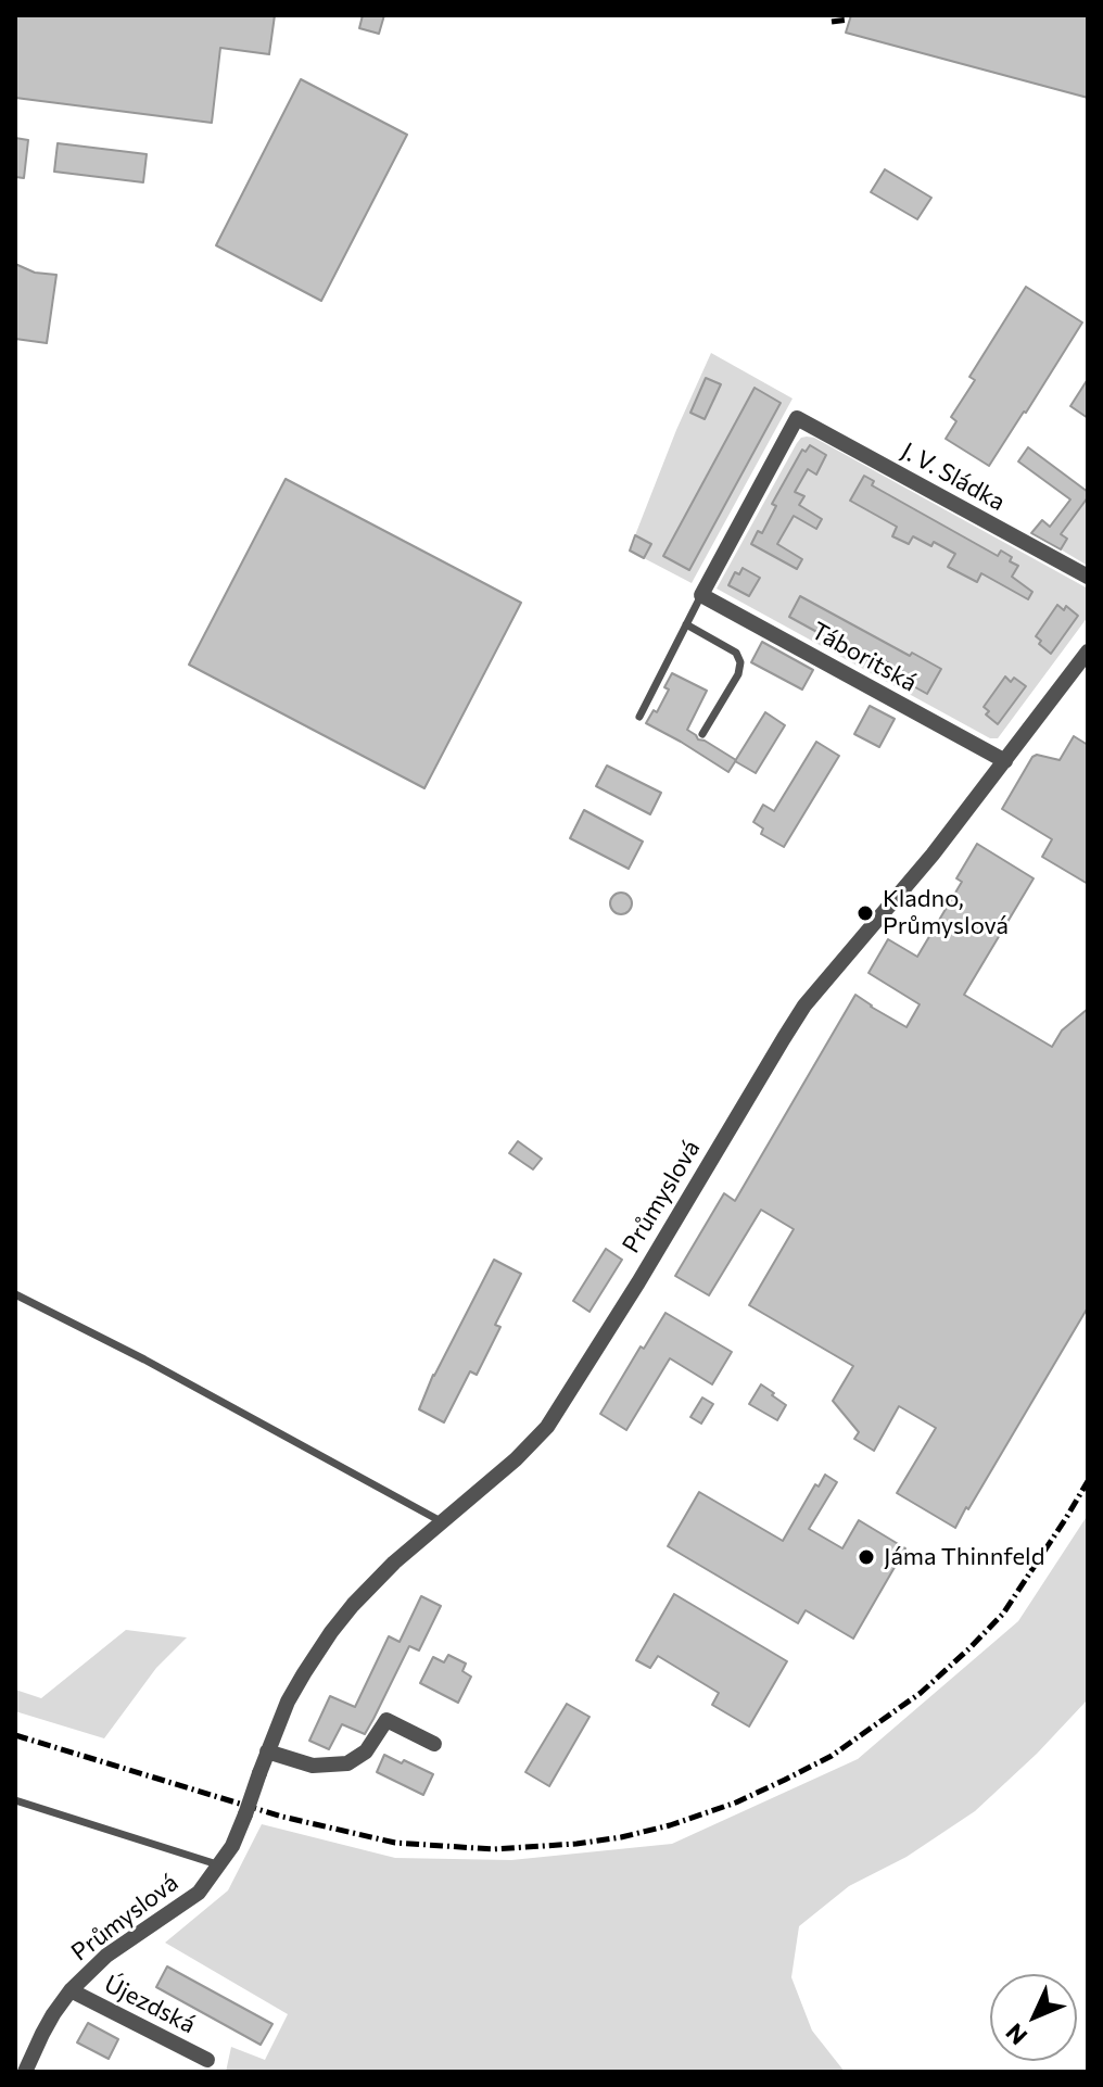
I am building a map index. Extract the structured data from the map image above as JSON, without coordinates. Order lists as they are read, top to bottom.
{
  "streets": {
    "street": [
      "J. V. Sládka",
      "Táboritská",
      "Průmyslová",
      "Újezdská"
    ]
  },
  "crossings": [
    ["J. V. Sládka", "Táboritská"],
    ["Táboritská", "Průmyslová"],
    ["Průmyslová", "Újezdská"]
  ],
  "places": ["Kladno, Průmyslová", "Jáma Thinnfeld"],
  "north": "bottom left"
}
